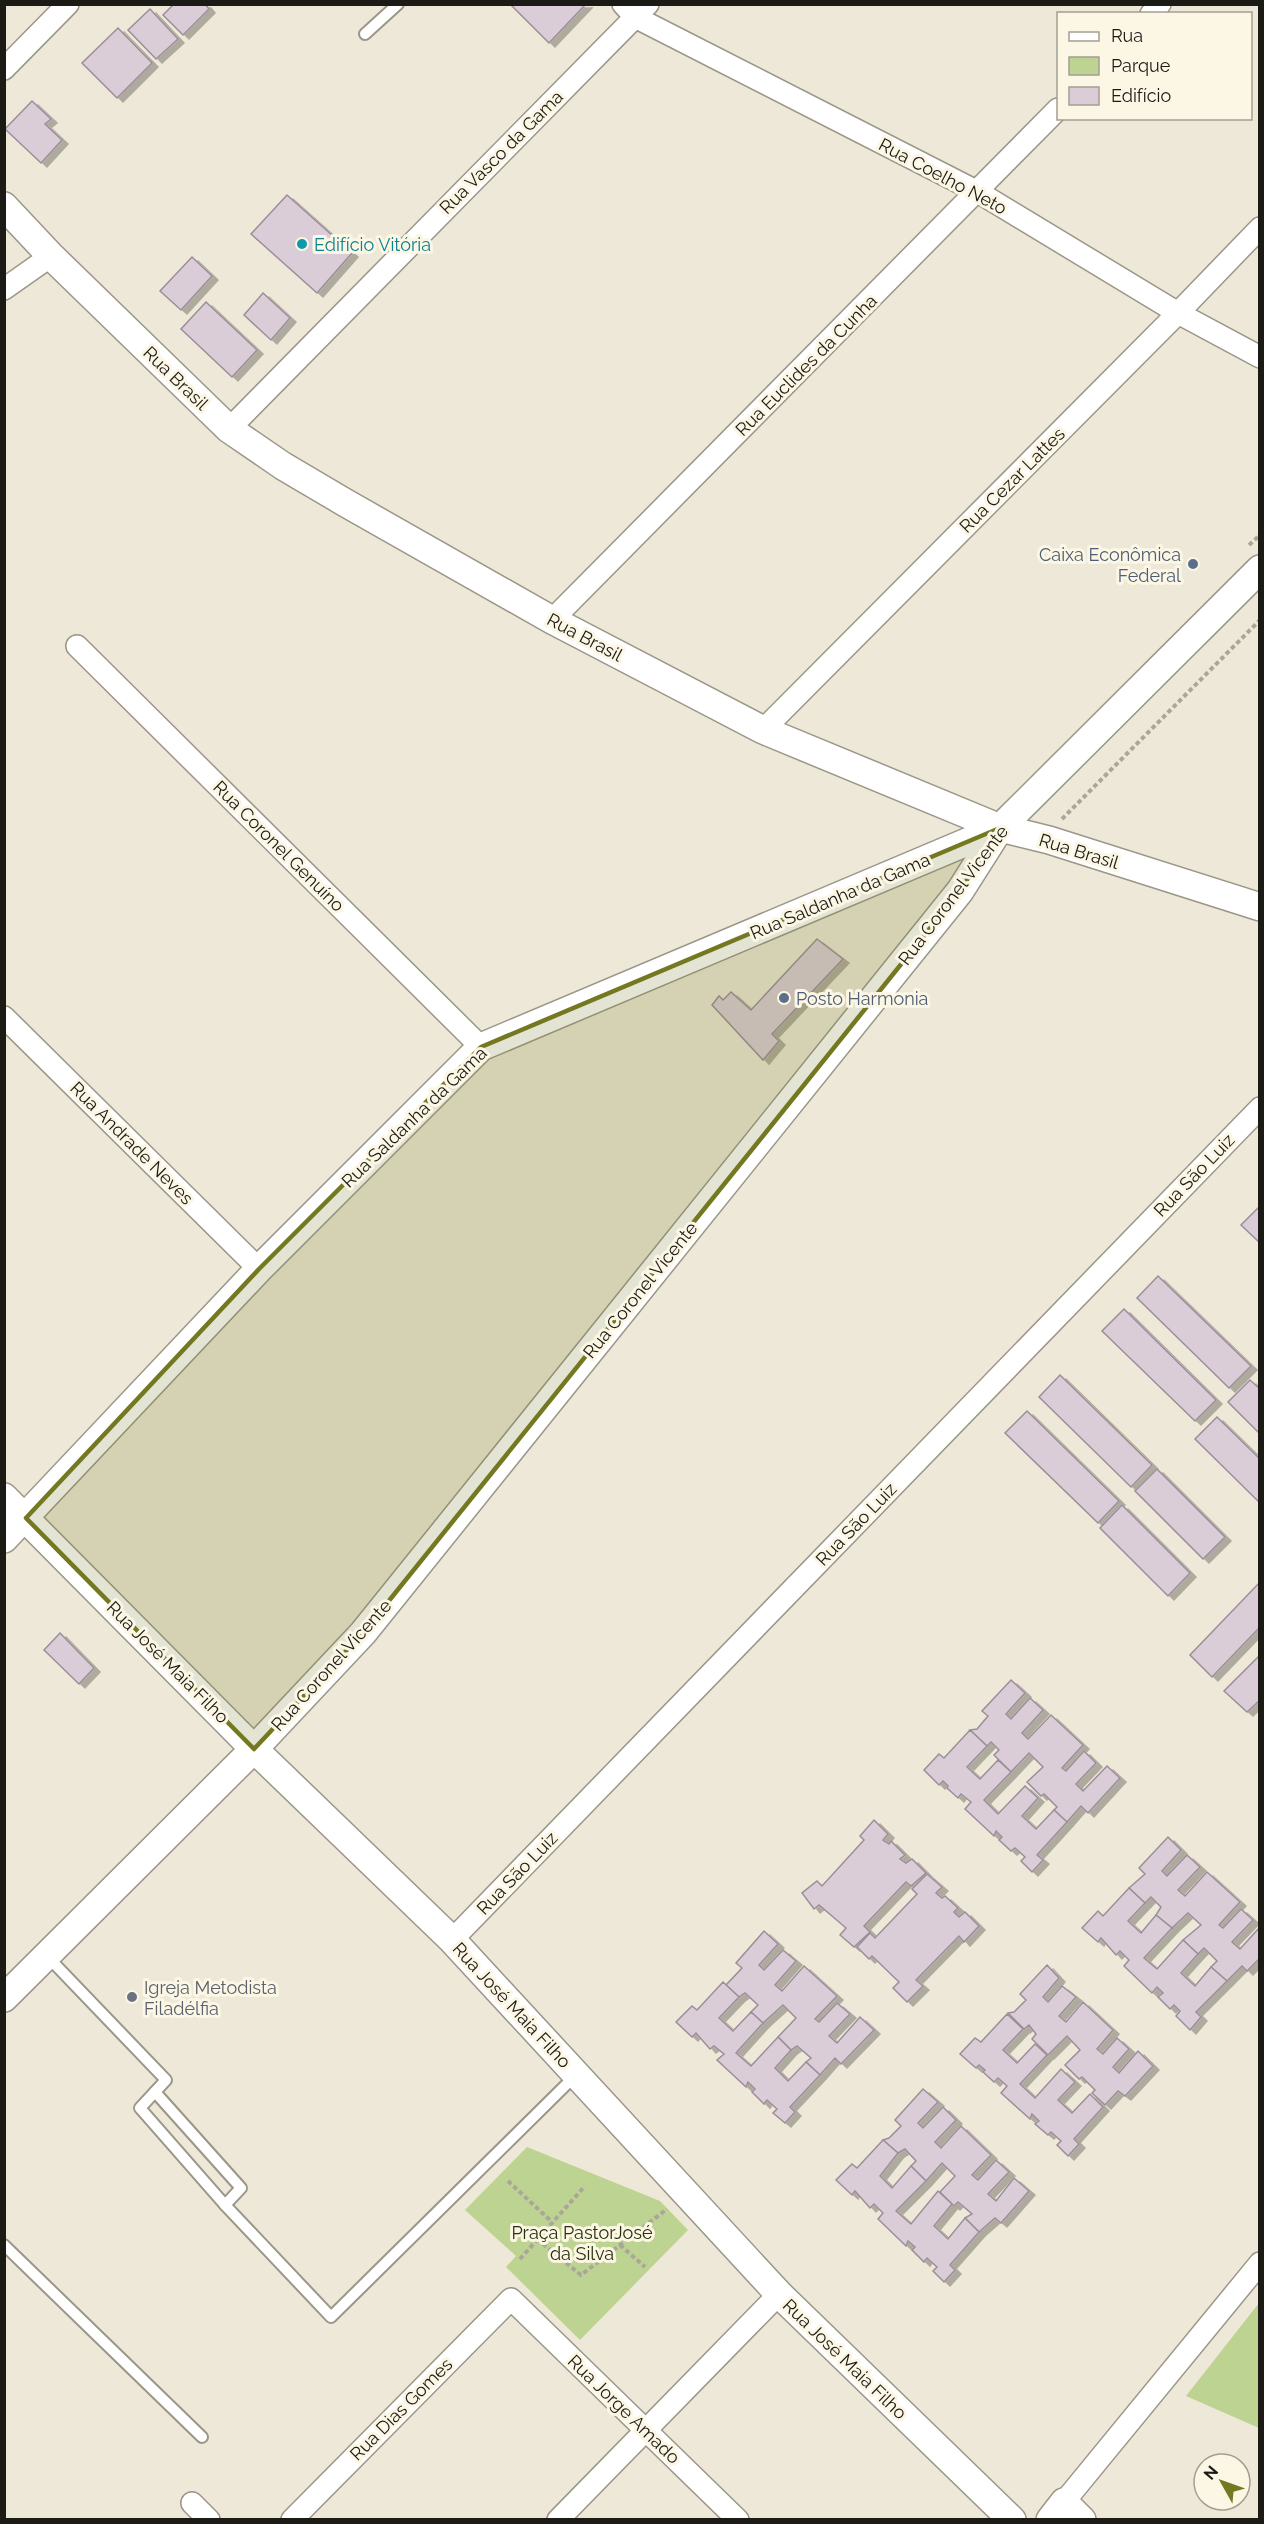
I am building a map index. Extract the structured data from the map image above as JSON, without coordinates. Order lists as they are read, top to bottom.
{
  "streets": {
    "street": [
      "Rua Vasco da Gama",
      "Rua Coelho Neto",
      "Rua Euclides da Cunha",
      "Rua Brasil",
      "Rua Cezar Lattes",
      "Rua Coronel Genuíno",
      "Rua Coronel Vicente",
      "Rua Saldanha da Gama",
      "Rua Andrade Neves",
      "Rua São Luiz",
      "Rua José Maia Filho",
      "Rua Dias Gomes",
      "Rua Jorge Amado"
    ]
  },
  "crossings": [
    ["Rua Vasco da Gama", "Rua Coelho Neto"],
    ["Rua Vasco da Gama", "Rua Brasil"],
    ["Rua Coelho Neto", "Rua Euclides da Cunha"],
    ["Rua Coelho Neto", "Rua Cezar Lattes"],
    ["Rua Euclides da Cunha", "Rua Brasil"],
    ["Rua Brasil", "Rua Cezar Lattes"],
    ["Rua Brasil", "Rua Coronel Vicente"],
    ["Rua Brasil", "Rua Saldanha da Gama"],
    ["Rua Coronel Genuíno", "Rua Saldanha da Gama"],
    ["Rua Coronel Vicente", "Rua Saldanha da Gama"],
    ["Rua Coronel Vicente", "Rua José Maia Filho"],
    ["Rua Saldanha da Gama", "Rua Andrade Neves"],
    ["Rua Saldanha da Gama", "Rua José Maia Filho"],
    ["Rua São Luiz", "Rua José Maia Filho"],
    ["Rua Dias Gomes", "Rua Jorge Amado"]
  ],
  "parks": ["Praça PastorJosé da Silva"],
  "places": [
    "Edifício Vitória",
    "Caixa Econômica Federal",
    "Posto Harmonia",
    "Igreja Metodista Filadélfia"
  ],
  "legend": ["Rua", "Parque", "Edifício"],
  "north": "top left"
}
